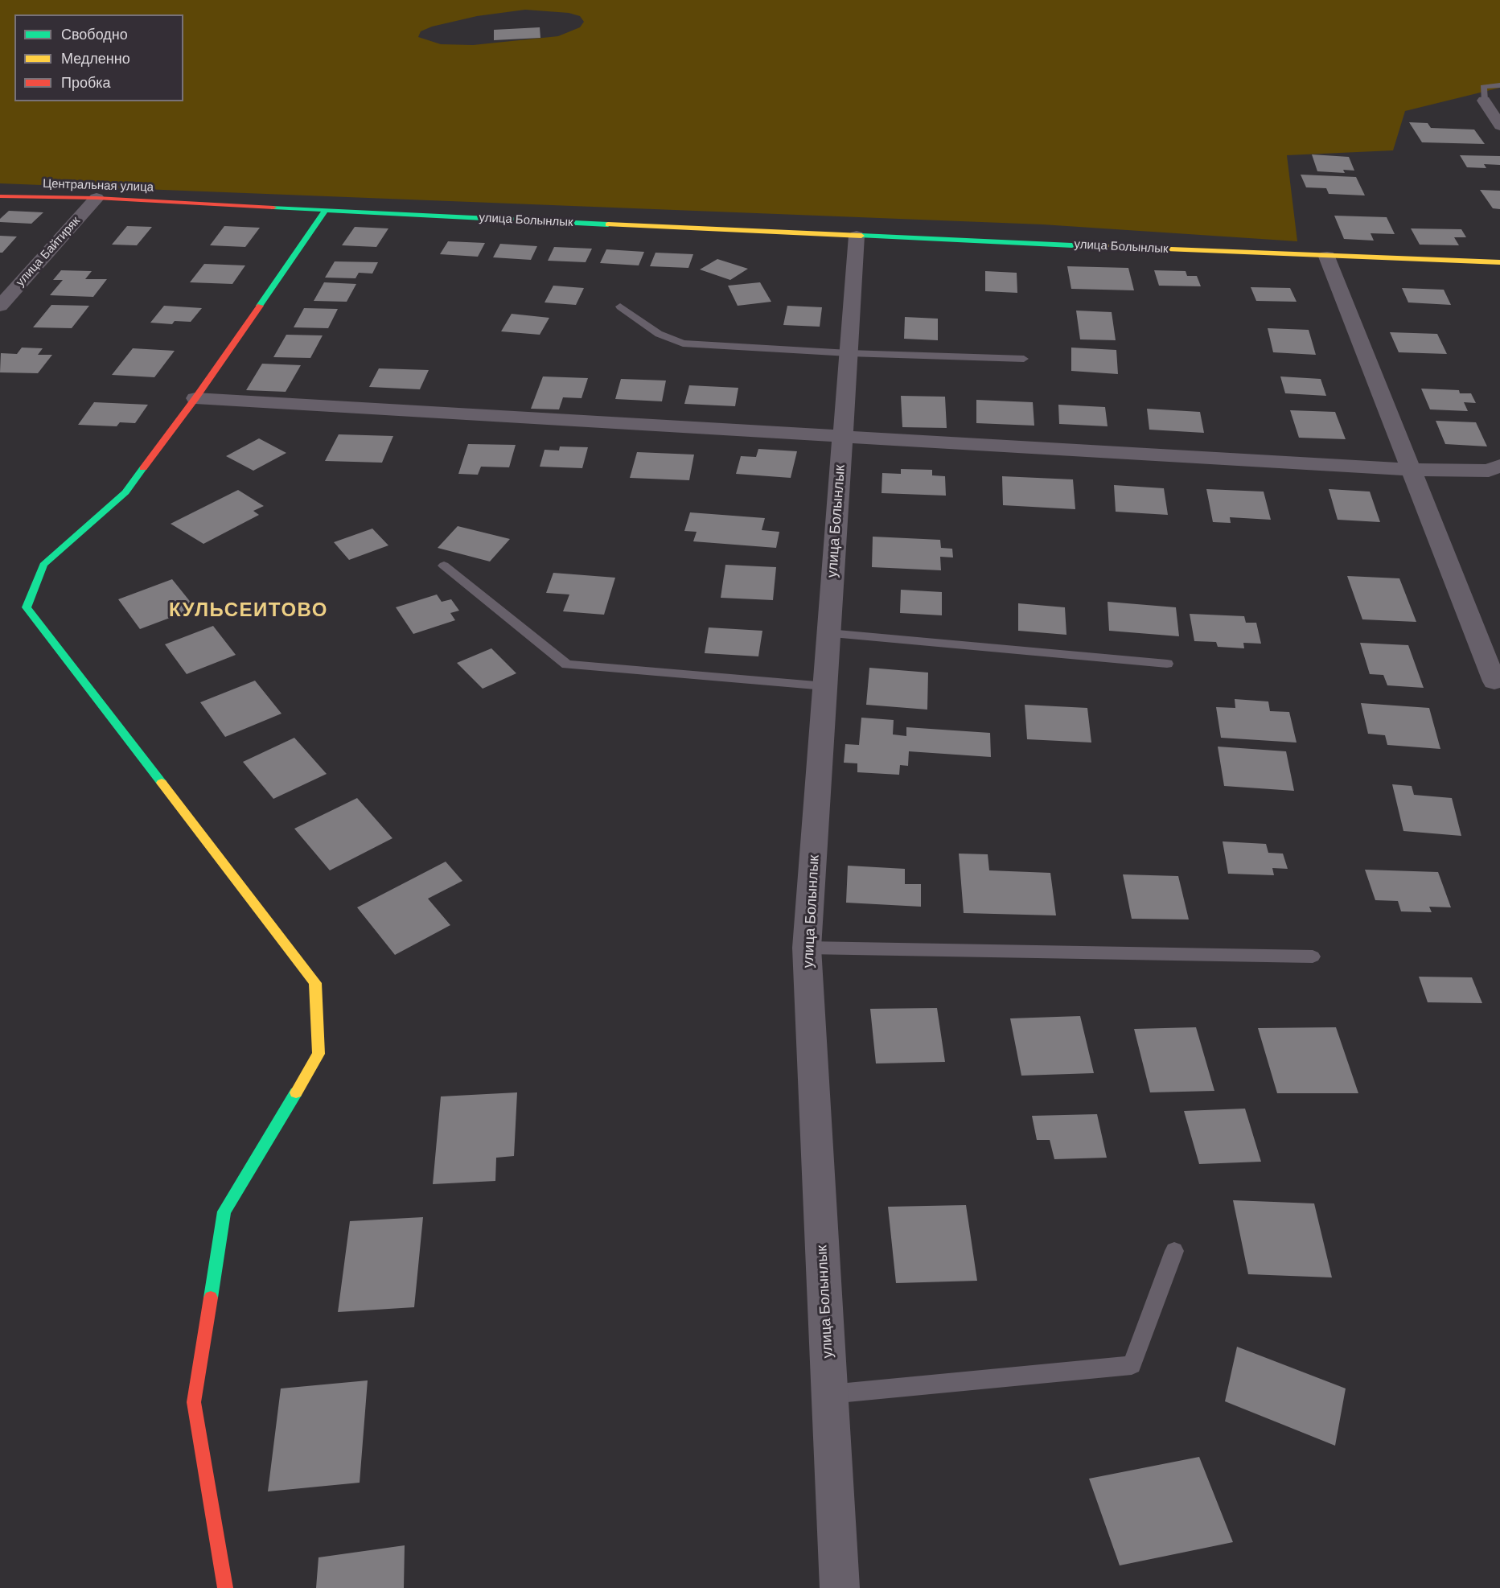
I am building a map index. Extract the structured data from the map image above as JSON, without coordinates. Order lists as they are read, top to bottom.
{
  "streets": {
    "street": ["Центральная улица", "улица Болынлык", "улица Байтиряк"]
  },
  "crossings": [
    ["Центральная улица", "улица Болынлык"],
    ["Центральная улица", "улица Байтиряк"]
  ],
  "districts": ["КУЛЬСЕИТОВО"],
  "legend": ["Свободно", "Медленно", "Пробка"]
}
